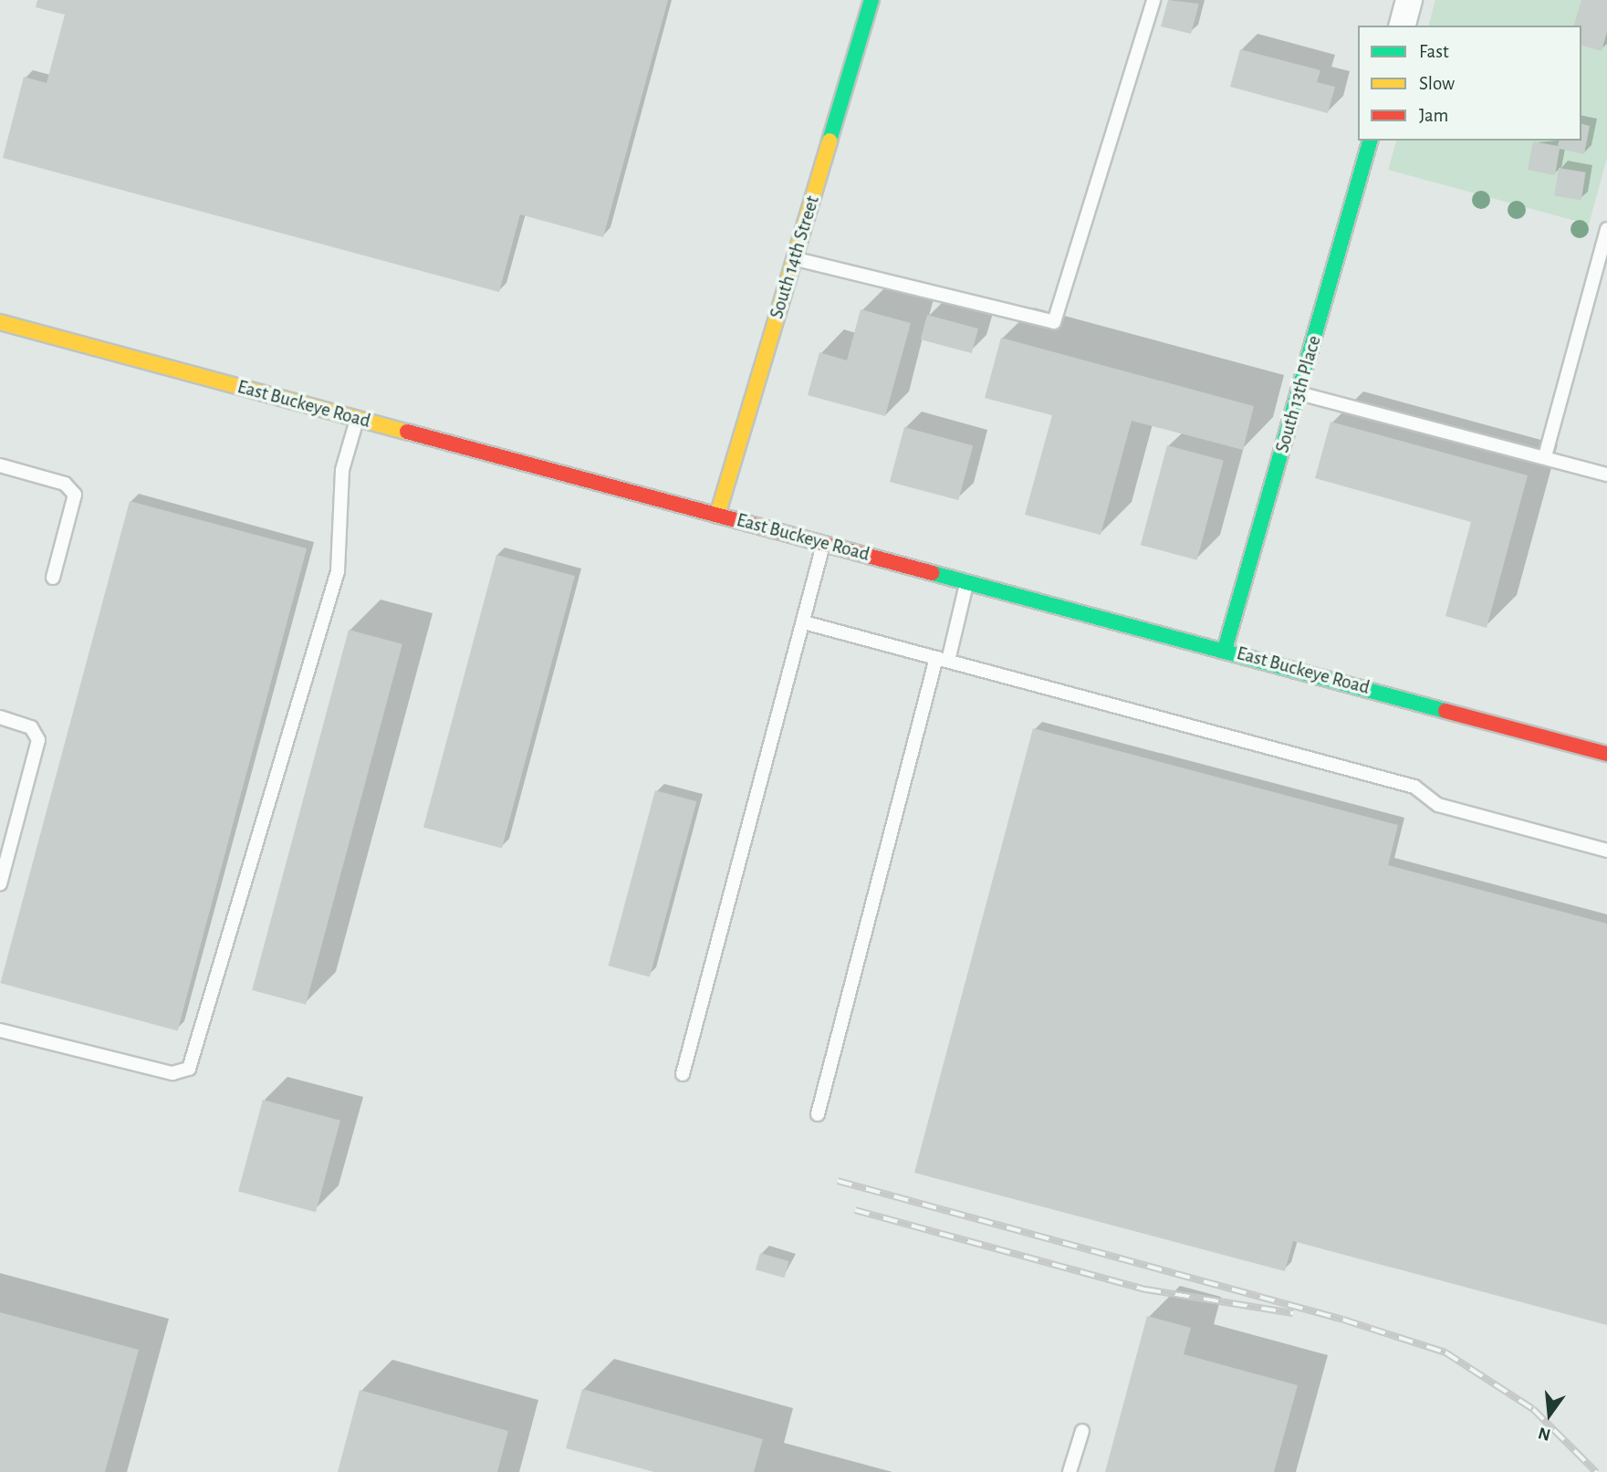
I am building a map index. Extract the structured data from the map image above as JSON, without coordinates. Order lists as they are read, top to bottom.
{
  "streets": {
    "main road": ["South 14th Street", "South 13th Place", "East Buckeye Road"]
  },
  "crossings": [
    ["South 14th Street", "East Buckeye Road"],
    ["South 13th Place", "East Buckeye Road"]
  ],
  "legend": ["Fast", "Slow", "Jam"],
  "north": "bottom"
}
